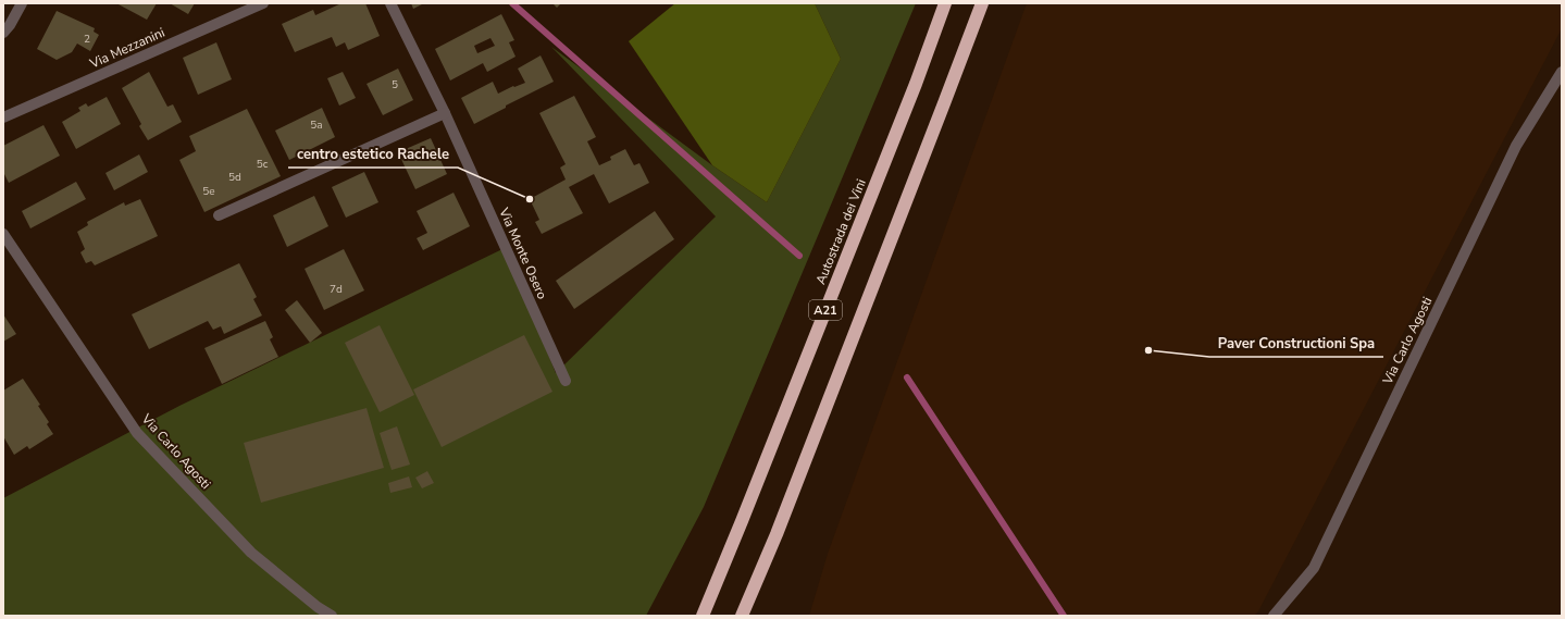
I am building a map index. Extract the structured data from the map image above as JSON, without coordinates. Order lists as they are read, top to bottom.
{
  "streets": {
    "highway": ["Autostrada dei Vini", "A21"],
    "street": ["Via Mezzanini", "Via Monte Osero", "Via Carlo Agosti"]
  },
  "places": ["centro estetico Rachele", "Paver Constructioni Spa"],
  "house_numbers": [
    "2",
    "5",
    "5a",
    "5c",
    "5d",
    "5e",
    "7d"
  ]
}
